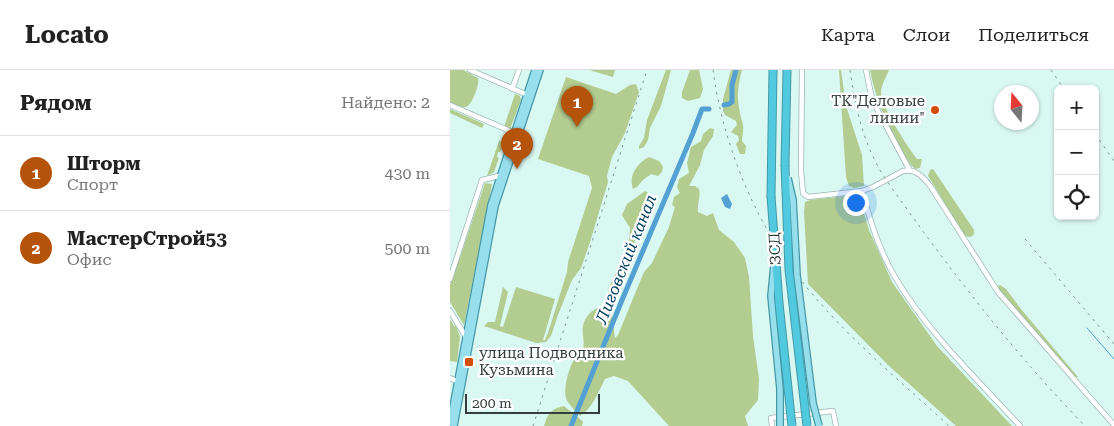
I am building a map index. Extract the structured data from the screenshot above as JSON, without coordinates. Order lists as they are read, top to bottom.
{
  "streets": {
    "highway": ["ЗСД"]
  },
  "water": ["Лиговский канал"],
  "places": {
    "other": ["ТК\"Деловые линии\""],
    "transit": ["улица Подводника Кузьмина"]
  },
  "scale_bar": "200 m",
  "north": "top",
  "page": {
    "header": "Locato",
    "nav": ["Карта", "Слои", "Поделиться"],
    "heading": ["Рядом", "Найдено: 2"],
    "map_buttons": ["+", "−"],
    "pins": ["1", "2"],
    "list": [
      {
        "mark": "1",
        "name": "Шторм",
        "note": "Спорт",
        "value": "430 m"
      },
      {
        "mark": "2",
        "name": "МастерСтрой53",
        "note": "Офис",
        "value": "500 m"
      }
    ],
    "scale": "200 m"
  }
}
